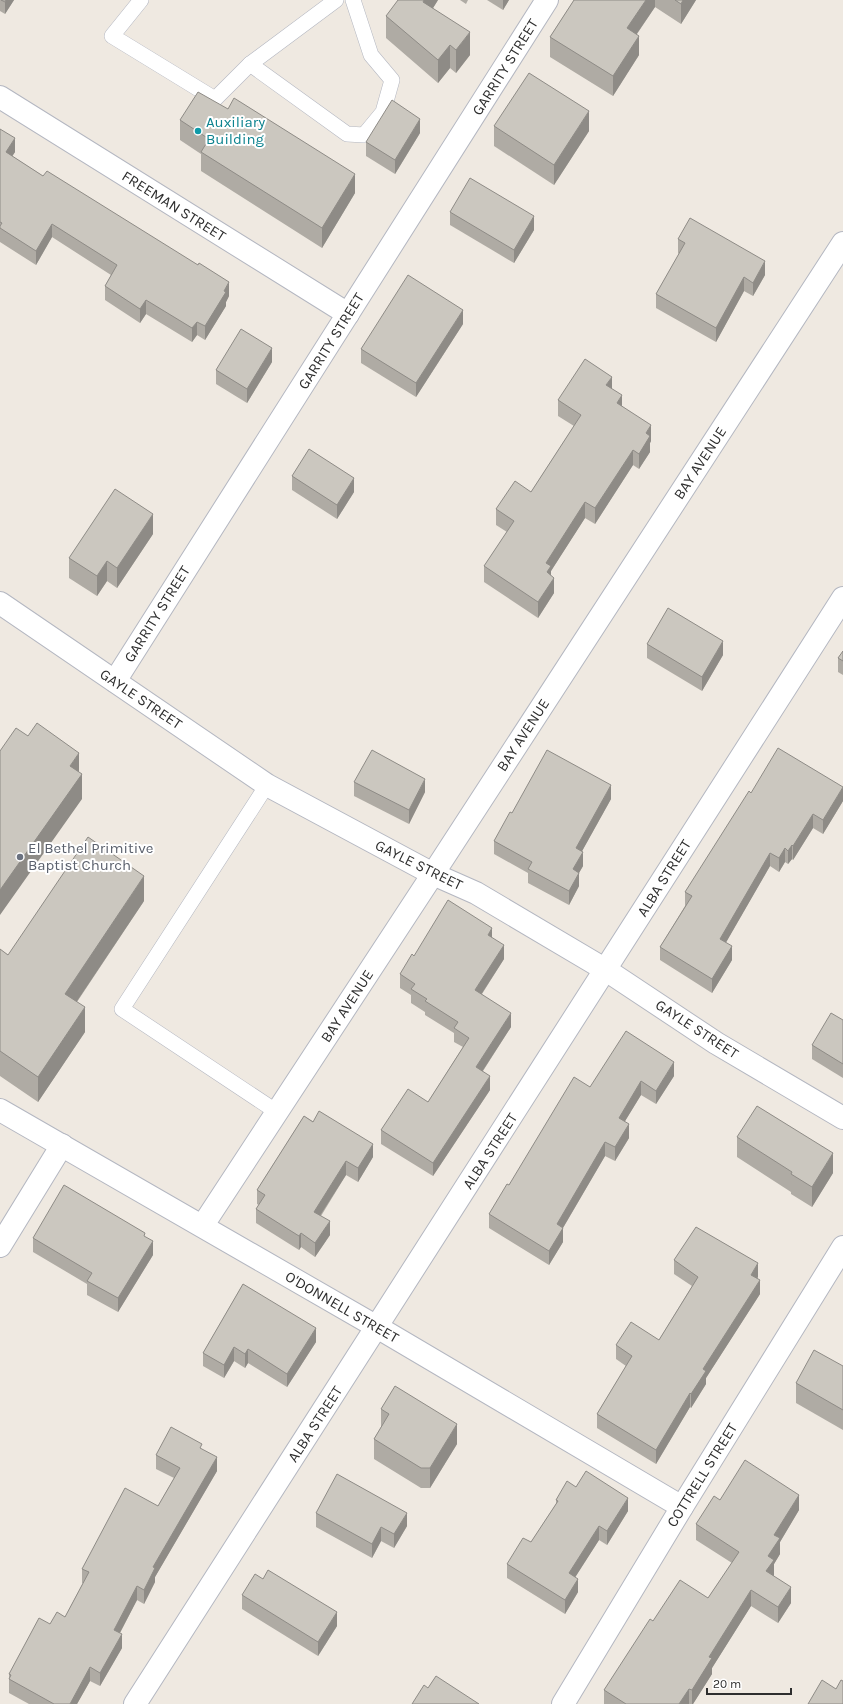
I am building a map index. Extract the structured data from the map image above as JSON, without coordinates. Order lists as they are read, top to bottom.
{
  "streets": {
    "street": [
      "GARRITY STREET",
      "FREEMAN STREET",
      "BAY AVENUE",
      "GAYLE STREET",
      "ALBA STREET",
      "O'DONNELL STREET",
      "COTTRELL STREET"
    ]
  },
  "crossings": [
    ["GARRITY STREET", "FREEMAN STREET"],
    ["GARRITY STREET", "GAYLE STREET"],
    ["BAY AVENUE", "GAYLE STREET"],
    ["BAY AVENUE", "O'DONNELL STREET"],
    ["GAYLE STREET", "ALBA STREET"],
    ["ALBA STREET", "O'DONNELL STREET"],
    ["O'DONNELL STREET", "COTTRELL STREET"]
  ],
  "places": ["Auxiliary Building", "El Bethel Primitive Baptist Church"],
  "scale_bar": "20 m"
}
